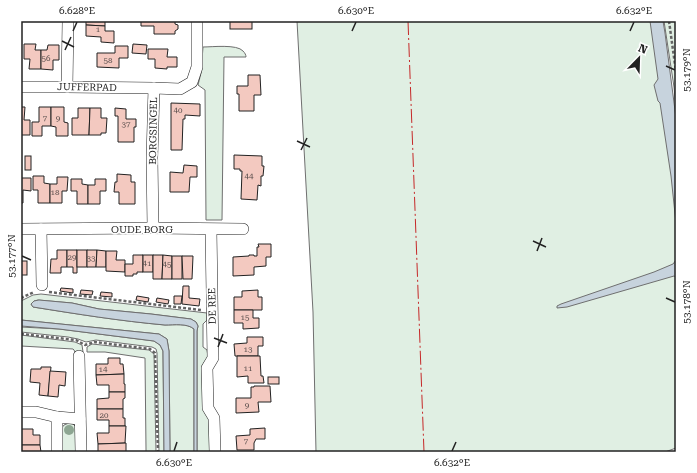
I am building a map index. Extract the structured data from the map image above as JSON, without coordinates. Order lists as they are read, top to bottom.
{
  "streets": {
    "street": [
      "JUFFERPAD",
      "BORGSINGEL",
      "OUDE BORG",
      "DE REE"
    ]
  },
  "crossings": [
    ["JUFFERPAD", "BORGSINGEL"],
    ["BORGSINGEL", "OUDE BORG"],
    ["OUDE BORG", "DE REE"]
  ],
  "house_numbers": [
    "1",
    "56",
    "58",
    "40",
    "7",
    "9",
    "37",
    "44",
    "18",
    "29",
    "33",
    "41",
    "45",
    "15",
    "13",
    "11",
    "14",
    "9",
    "20",
    "7"
  ],
  "north": "top right",
  "coordinates": [
    "6.628°E",
    "6.630°E",
    "6.632°E",
    "53.179°N",
    "53.177°N",
    "53.178°N"
  ]
}
